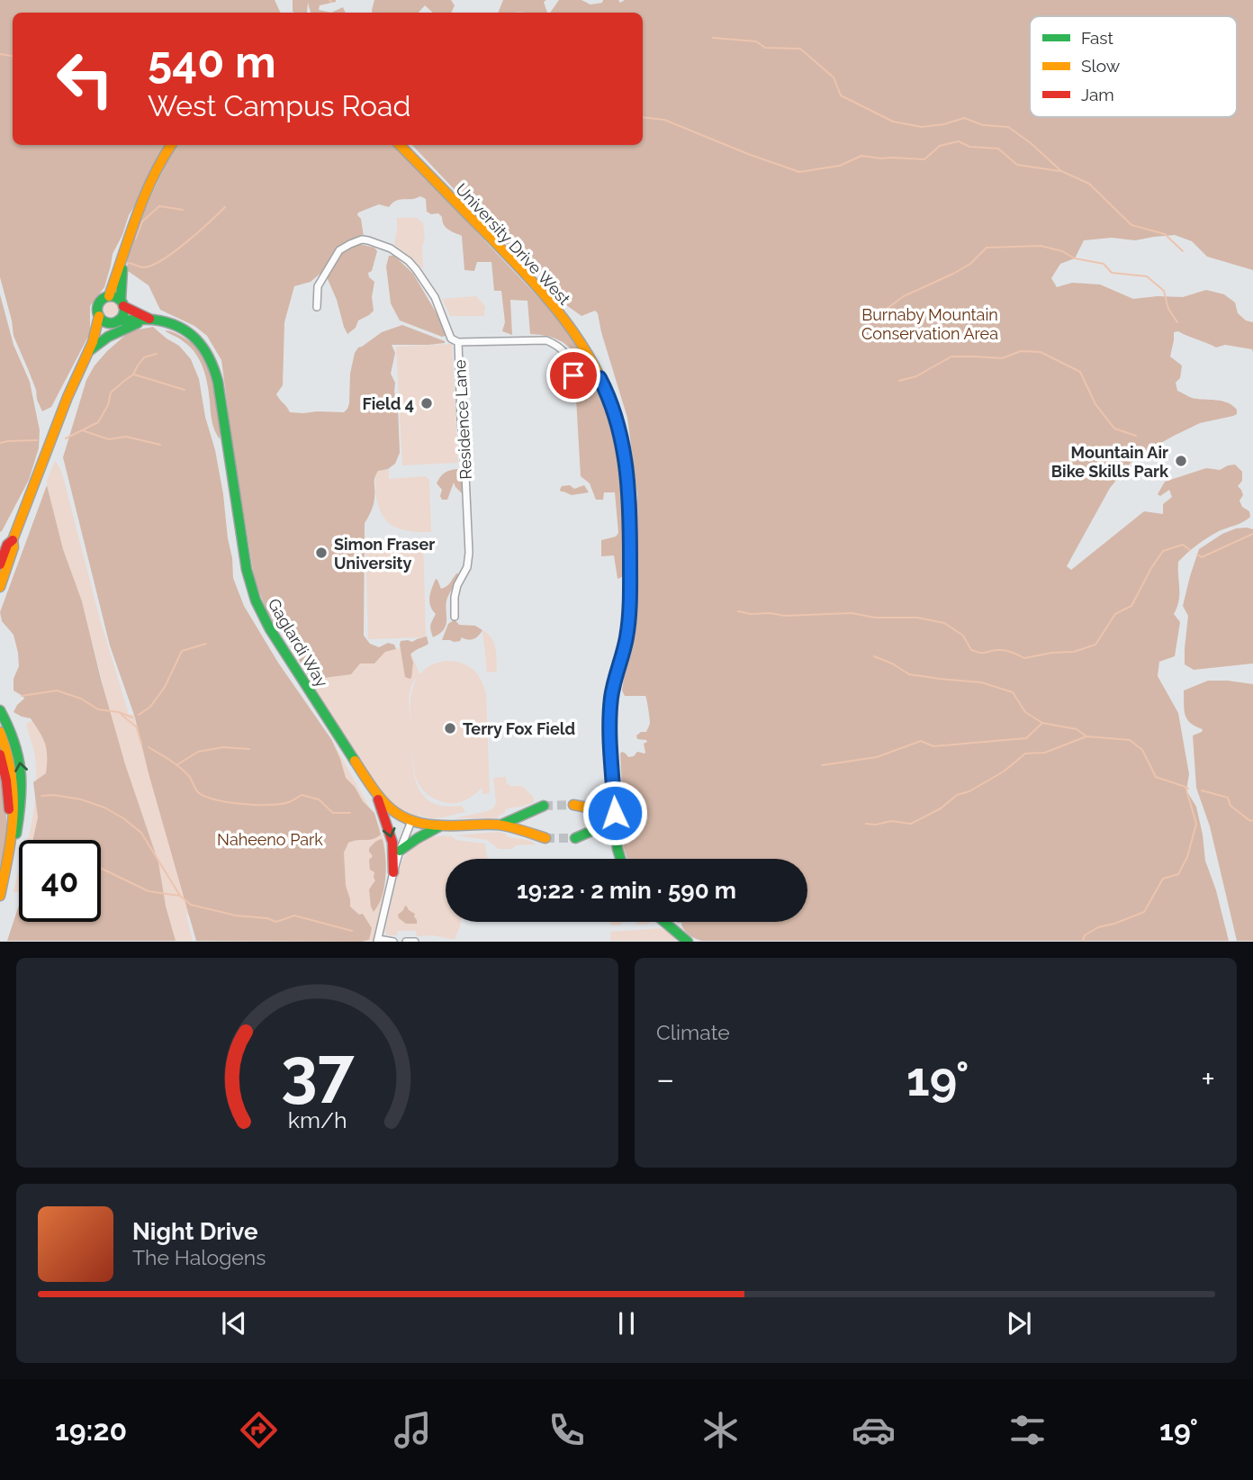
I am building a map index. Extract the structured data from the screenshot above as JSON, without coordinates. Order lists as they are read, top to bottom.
{
  "streets": {
    "street": ["University Drive West", "Residence Lane", "Gaglardi Way"]
  },
  "parks": ["Burnaby Mountain Conservation Area", "Naheeno Park"],
  "places": [
    "Field 4",
    "Mountain Air Bike Skills Park",
    "Simon Fraser University",
    "Terry Fox Field"
  ],
  "legend": ["Fast", "Slow", "Jam"],
  "page": {
    "turn": ["540 m", "West Campus Road"],
    "limit": "40",
    "trip": "19:22 · 2 min · 590 m",
    "tile": "Climate",
    "heat": ["−", "19°", "+"],
    "song": ["Night Drive", "The Halogens"],
    "tabs": ["19:20", "19°"],
    "gauge": ["37", "km/h"]
  }
}
